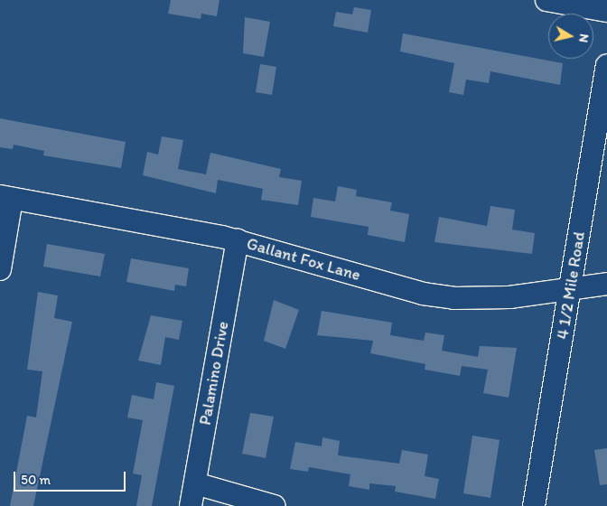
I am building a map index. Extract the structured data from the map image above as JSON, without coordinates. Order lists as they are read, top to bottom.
{
  "streets": {
    "street": ["Gallant Fox Lane", "4 1/2 Mile Road", "Palamino Drive"]
  },
  "crossings": [
    ["Gallant Fox Lane", "4 1/2 Mile Road"],
    ["Gallant Fox Lane", "Palamino Drive"]
  ],
  "scale_bar": "50 m",
  "north": "right"
}
